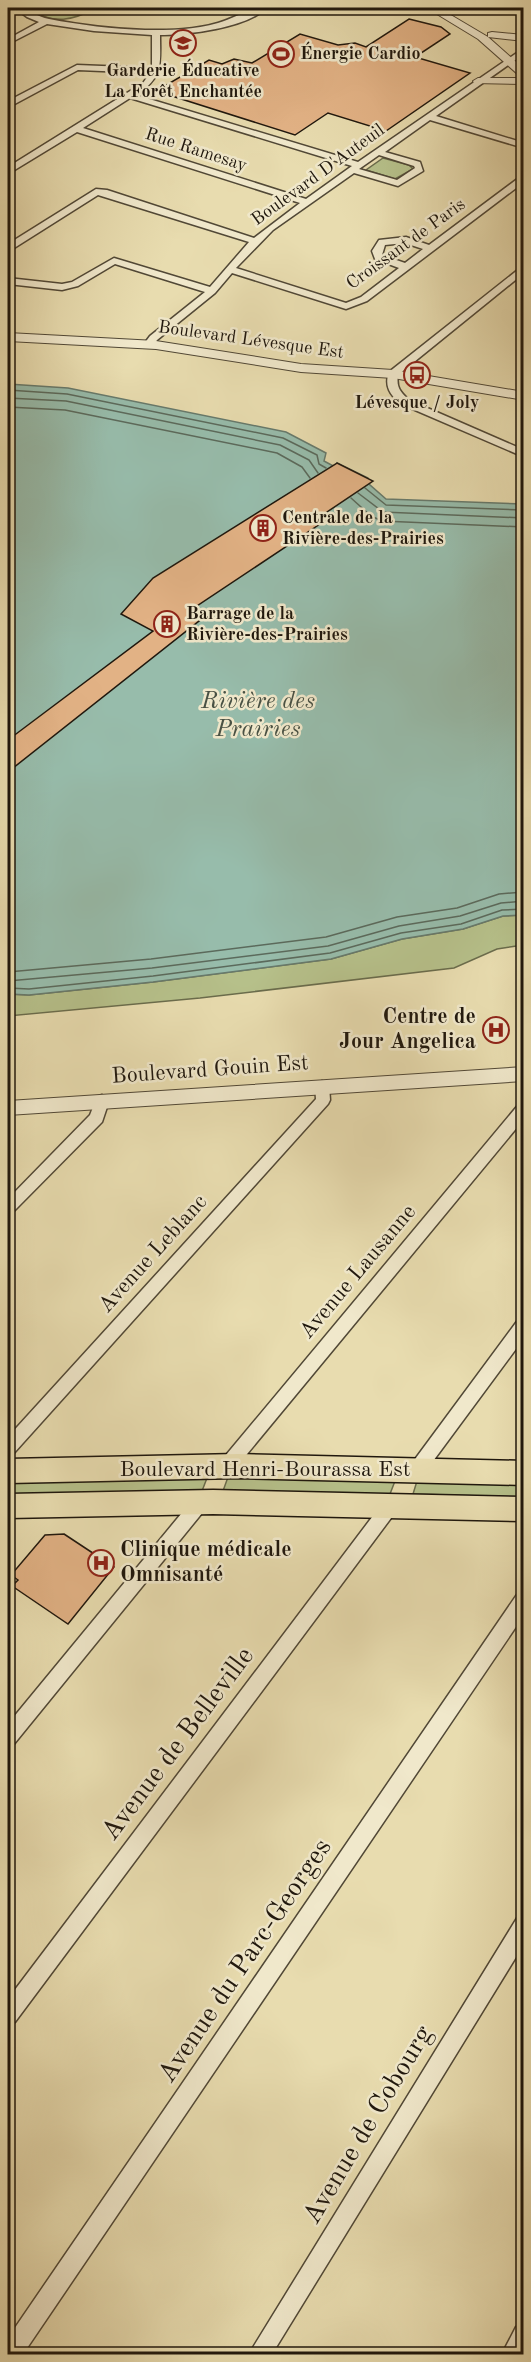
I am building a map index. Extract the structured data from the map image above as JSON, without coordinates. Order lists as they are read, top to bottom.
{
  "streets": {
    "main road": ["Boulevard Henri-Bourassa Est"],
    "street": [
      "Rue Ramesay",
      "Boulevard D'Auteuil",
      "Croissant de Paris",
      "Boulevard Lévesque Est",
      "Boulevard Gouin Est",
      "Avenue Leblanc",
      "Avenue Lausanne",
      "Avenue de Belleville",
      "Avenue du Parc-Georges",
      "Avenue de Cobourg"
    ]
  },
  "crossings": [
    ["Rue Ramesay", "Boulevard D'Auteuil"],
    ["Boulevard D'Auteuil", "Croissant de Paris"],
    ["Boulevard D'Auteuil", "Boulevard Lévesque Est"],
    ["Boulevard Gouin Est", "Avenue Leblanc"],
    ["Avenue Lausanne", "Boulevard Henri-Bourassa Est"],
    ["Boulevard Henri-Bourassa Est", "Avenue de Belleville"]
  ],
  "water": ["Rivière des Prairies"],
  "places": {
    "school or university": ["Garderie Éducative La Forêt Enchantée"],
    "sports": ["Énergie Cardio"],
    "bus stop": ["Lévesque / Joly"],
    "building": ["Centrale de la Rivière-des-Prairies", "Barrage de la Rivière-des-Prairies"],
    "hospital": ["Centre de Jour Angelica", "Clinique médicale Omnisanté"]
  }
}
